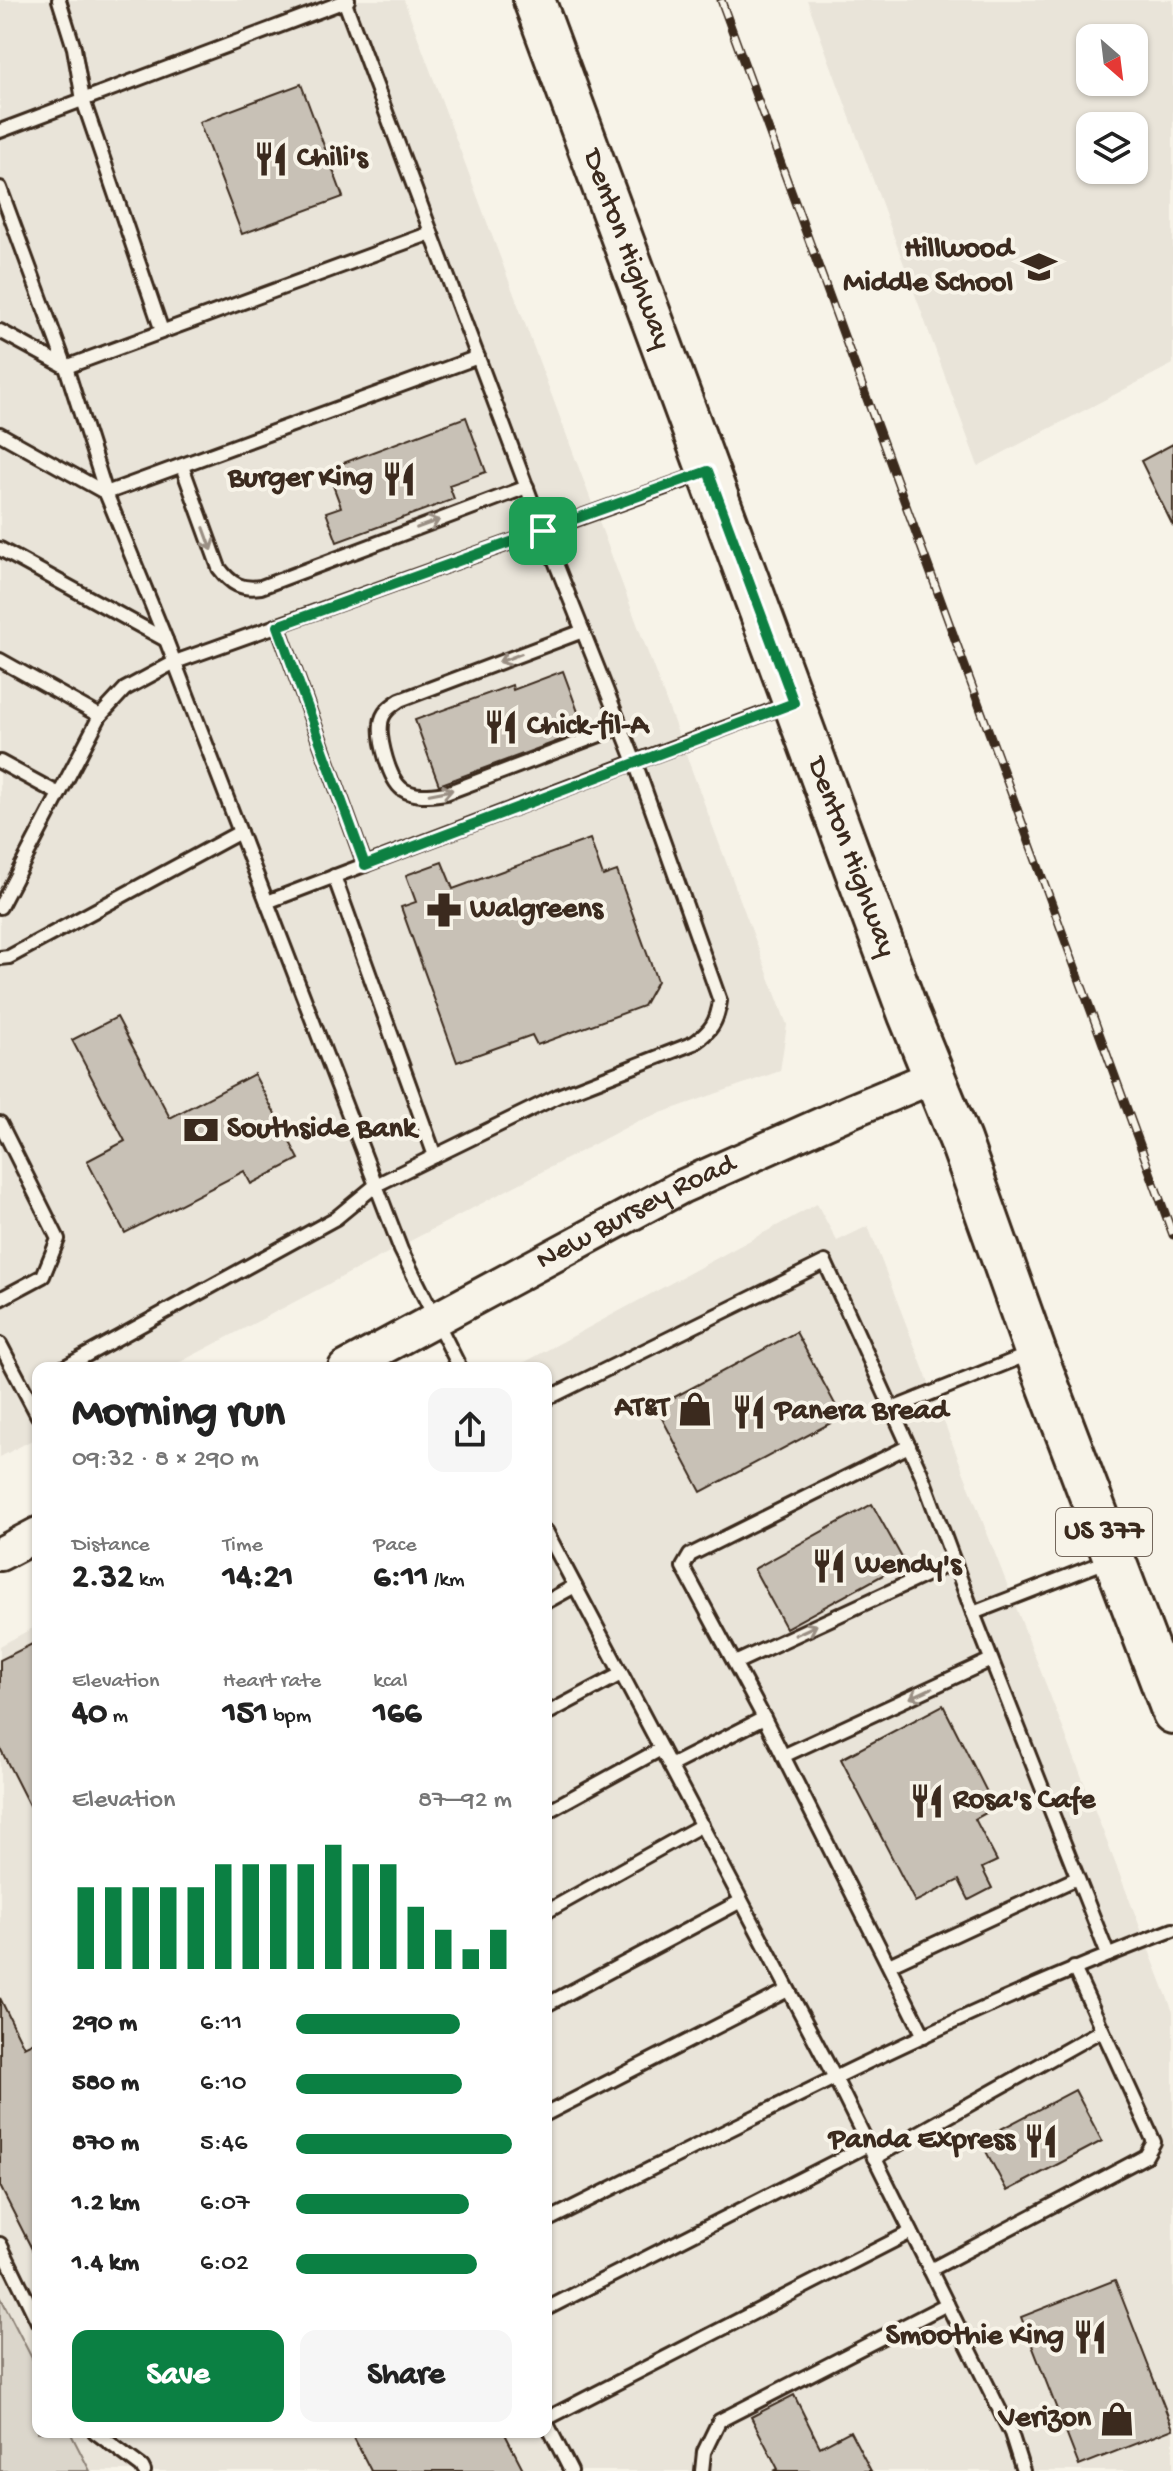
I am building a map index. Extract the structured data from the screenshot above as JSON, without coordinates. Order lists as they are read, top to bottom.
{
  "streets": {
    "main road": ["Denton Highway", "US 377"],
    "street": ["New Bursey Road"]
  },
  "crossings": [
    ["Denton Highway", "New Bursey Road"]
  ],
  "places": {
    "restaurant": [
      "Chili's",
      "Burger King",
      "Chick-fil-A",
      "Panera Bread",
      "Wendy's",
      "Rosa's Cafe",
      "Panda Express",
      "Smoothie King"
    ],
    "school or university": ["Hillwood Middle School"],
    "pharmacy": ["Walgreens"],
    "bank": ["Southside Bank"],
    "shop": ["AT&T", "Verizon"]
  },
  "north": "bottom right",
  "page": {
    "heading": ["Morning run", "09:32 · 8 × 290 m"],
    "stats": [
      ["Distance", "2.32 km"],
      ["Time", "14:21"],
      ["Pace", "6:11 /km"],
      ["Elevation", "40 m"],
      ["Heart rate", "151 bpm"],
      ["kcal", "166"]
    ],
    "chart": ["Elevation", "87–92 m"],
    "list": [
      {
        "name": "290 m",
        "note": "6:11"
      },
      {
        "name": "580 m",
        "note": "6:10"
      },
      {
        "name": "870 m",
        "note": "5:46"
      },
      {
        "name": "1.2 km",
        "note": "6:07"
      },
      {
        "name": "1.4 km",
        "note": "6:02"
      }
    ],
    "buttons": ["Save", "Share"]
  }
}
